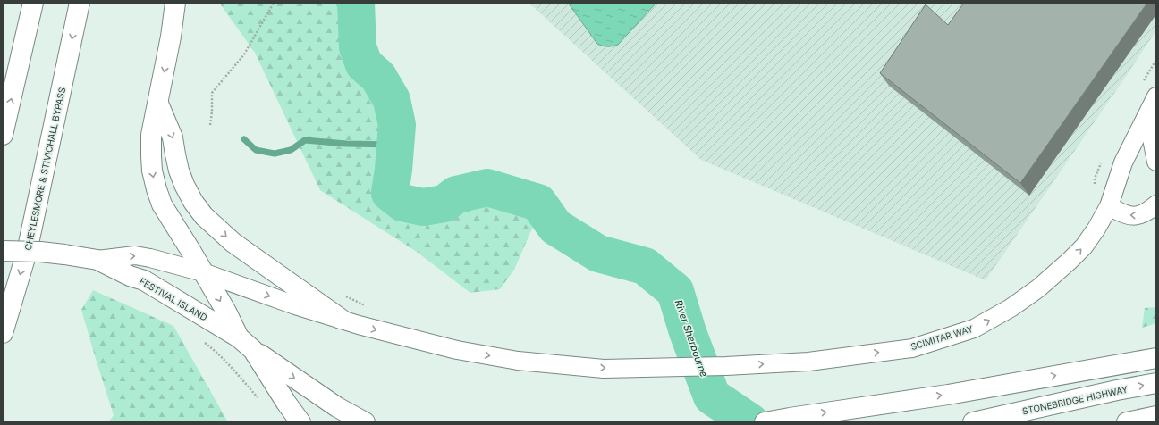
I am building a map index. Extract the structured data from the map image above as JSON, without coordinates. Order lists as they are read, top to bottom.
{
  "streets": {
    "highway": ["CHEYLESMORE & STIVICHALL BYPASS", "FESTIVAL ISLAND", "STONEBRIDGE HIGHWAY"],
    "street": ["SCIMITAR WAY"]
  },
  "crossings": [
    ["FESTIVAL ISLAND", "SCIMITAR WAY"]
  ],
  "one_way": ["SCIMITAR WAY"],
  "water": ["River Sherbourne"]
}
